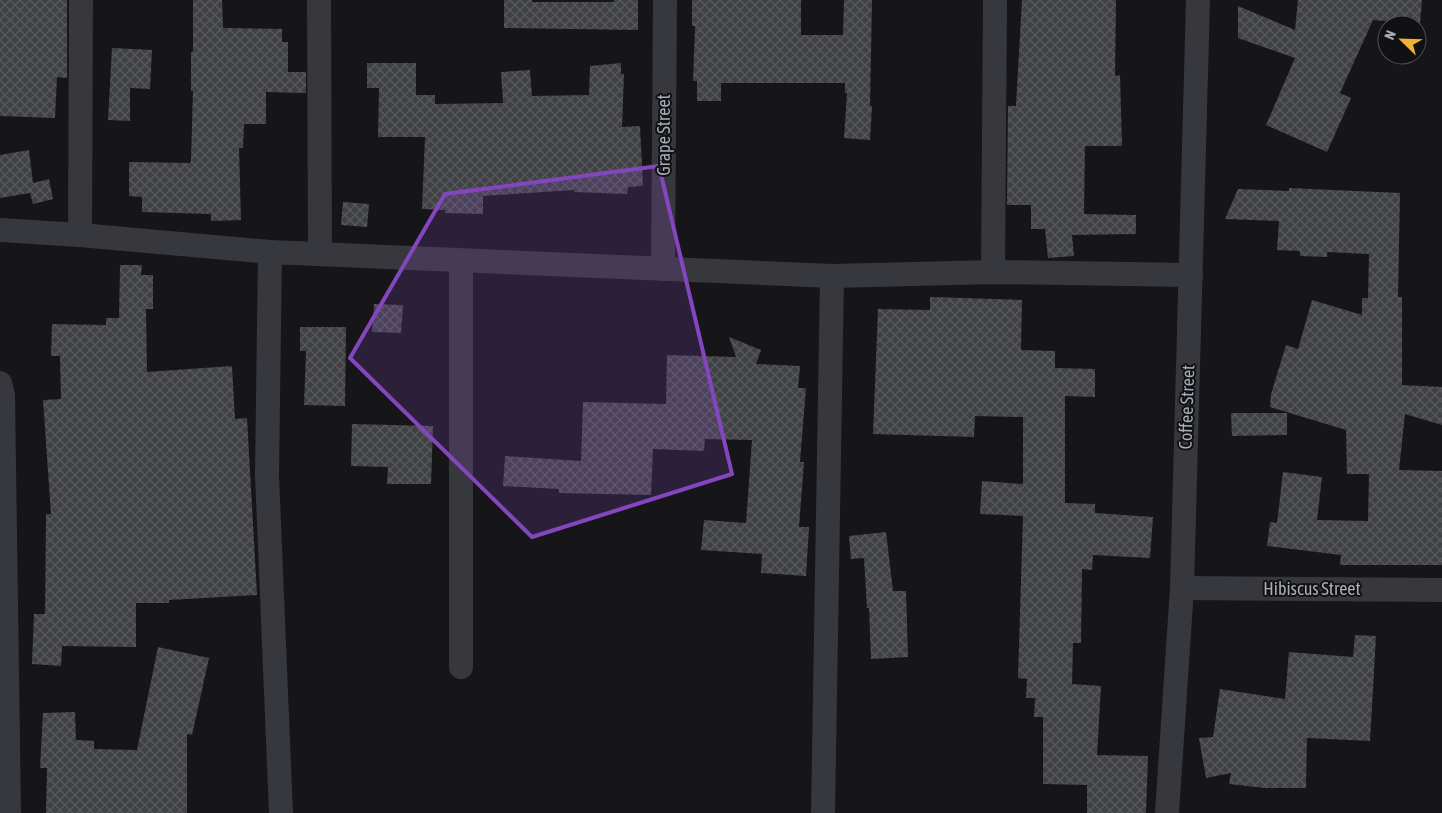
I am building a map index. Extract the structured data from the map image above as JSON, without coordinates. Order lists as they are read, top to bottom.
{
  "streets": {
    "street": ["Grape Street", "Coffee Street", "Hibiscus Street"]
  },
  "crossings": [
    ["Coffee Street", "Hibiscus Street"]
  ],
  "north": "top left"
}
